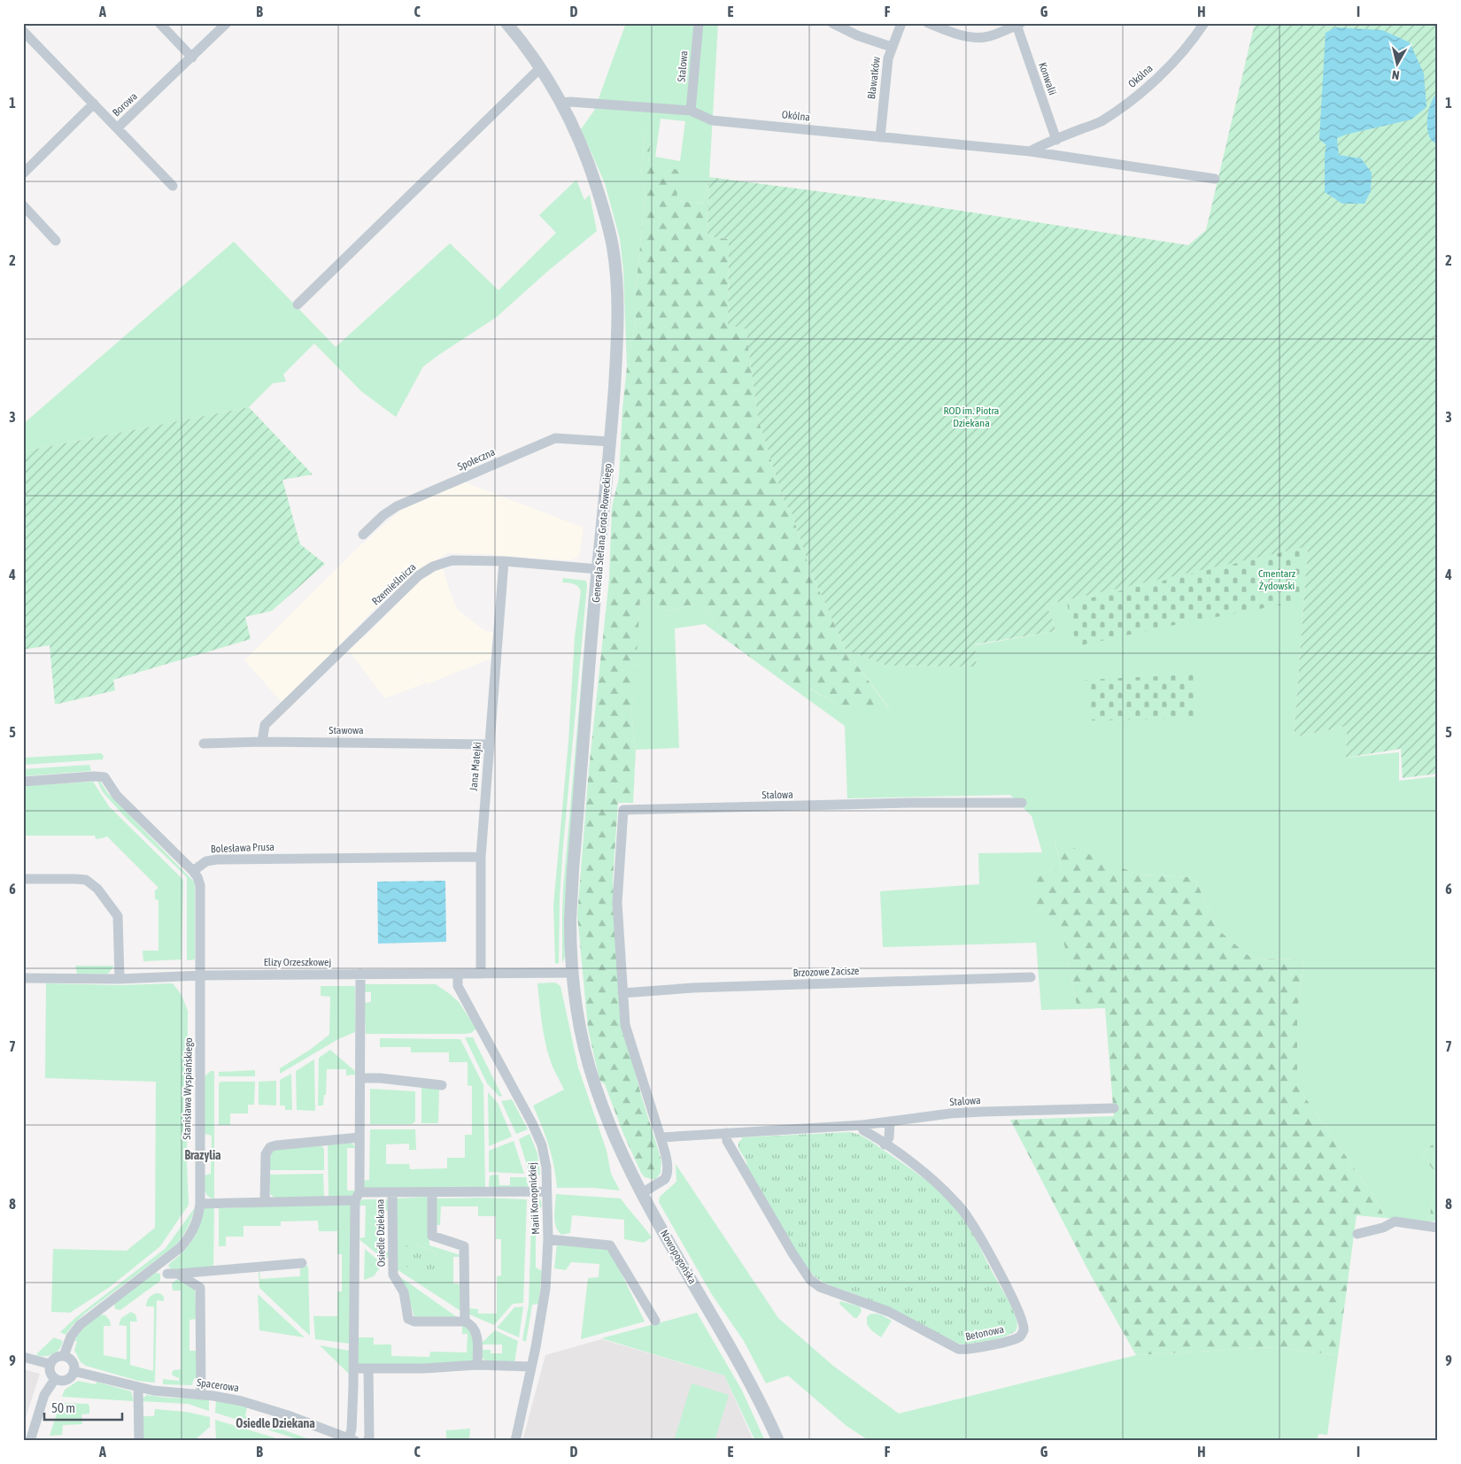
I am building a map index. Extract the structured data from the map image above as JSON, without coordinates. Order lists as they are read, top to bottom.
{
  "streets": {
    "street": [
      "Stalowa",
      "Okólna",
      "Bławatków",
      "Konwalii",
      "Borowa",
      "Społeczna",
      "Generała Stefana Grota-Roweckiego",
      "Rzemieślnicza",
      "Stawowa",
      "Jana Matejki",
      "Bolesława Prusa",
      "Elizy Orzeszkowej",
      "Brzozowe Zacisze",
      "Stanisława Wyspiańskiego",
      "Marii Konopnickiej",
      "Osiedle Dziekana",
      "Nowopogońska",
      "Betonowa",
      "Spacerowa"
    ]
  },
  "crossings": [
    ["Stalowa", "Okólna"],
    ["Stalowa", "Brzozowe Zacisze"],
    ["Stalowa", "Betonowa"],
    ["Okólna", "Bławatków"],
    ["Okólna", "Konwalii"],
    ["Okólna", "Generała Stefana Grota-Roweckiego"],
    ["Społeczna", "Generała Stefana Grota-Roweckiego"],
    ["Generała Stefana Grota-Roweckiego", "Rzemieślnicza"],
    ["Generała Stefana Grota-Roweckiego", "Elizy Orzeszkowej"],
    ["Generała Stefana Grota-Roweckiego", "Nowopogońska"],
    ["Rzemieślnicza", "Stawowa"],
    ["Rzemieślnicza", "Jana Matejki"],
    ["Stawowa", "Jana Matejki"],
    ["Jana Matejki", "Bolesława Prusa"],
    ["Jana Matejki", "Elizy Orzeszkowej"],
    ["Bolesława Prusa", "Stanisława Wyspiańskiego"],
    ["Elizy Orzeszkowej", "Stanisława Wyspiańskiego"],
    ["Elizy Orzeszkowej", "Marii Konopnickiej"],
    ["Elizy Orzeszkowej", "Osiedle Dziekana"],
    ["Stanisława Wyspiańskiego", "Osiedle Dziekana"],
    ["Stanisława Wyspiańskiego", "Spacerowa"],
    ["Marii Konopnickiej", "Osiedle Dziekana"],
    ["Osiedle Dziekana", "Spacerowa"]
  ],
  "districts": ["Brazylia", "Osiedle Dziekana"],
  "parks": ["ROD im. Piotra Dziekana", "Cmentarz Żydowski"],
  "scale_bar": "50 m",
  "north": "bottom",
  "grid": {
    "columns": [
      "A",
      "B",
      "C",
      "D",
      "E",
      "F",
      "G",
      "H",
      "I"
    ],
    "rows": [
      "1",
      "2",
      "3",
      "4",
      "5",
      "6",
      "7",
      "8",
      "9"
    ]
  }
}
